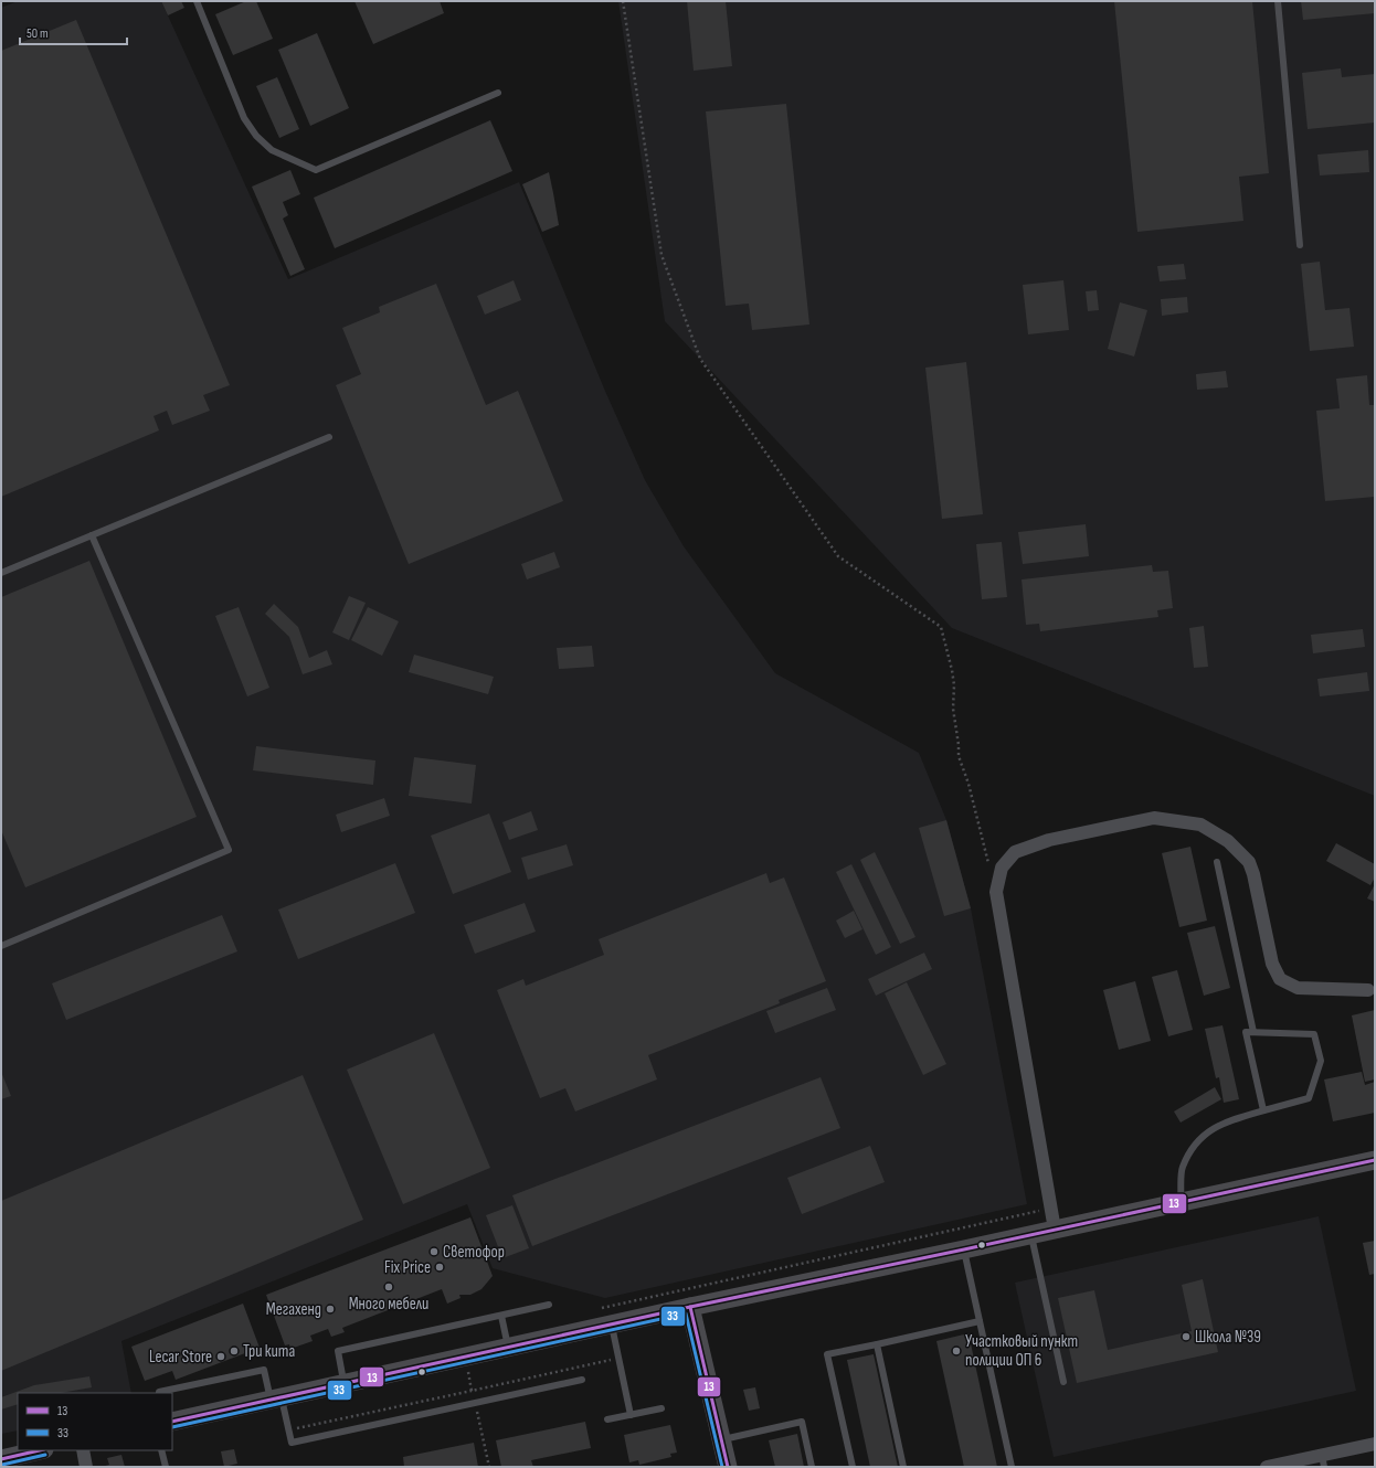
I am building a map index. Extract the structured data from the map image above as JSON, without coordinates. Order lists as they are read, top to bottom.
{
  "places": [
    "Светофор",
    "Fix Price",
    "Много мебели",
    "Мегахенд",
    "Школа №39",
    "Три кита",
    "Участковый пункт полиции ОП 6",
    "Lecar Store"
  ],
  "lines": ["transit line 13", "transit line 33"],
  "legend": ["13", "33"],
  "scale_bar": "50 m"
}
